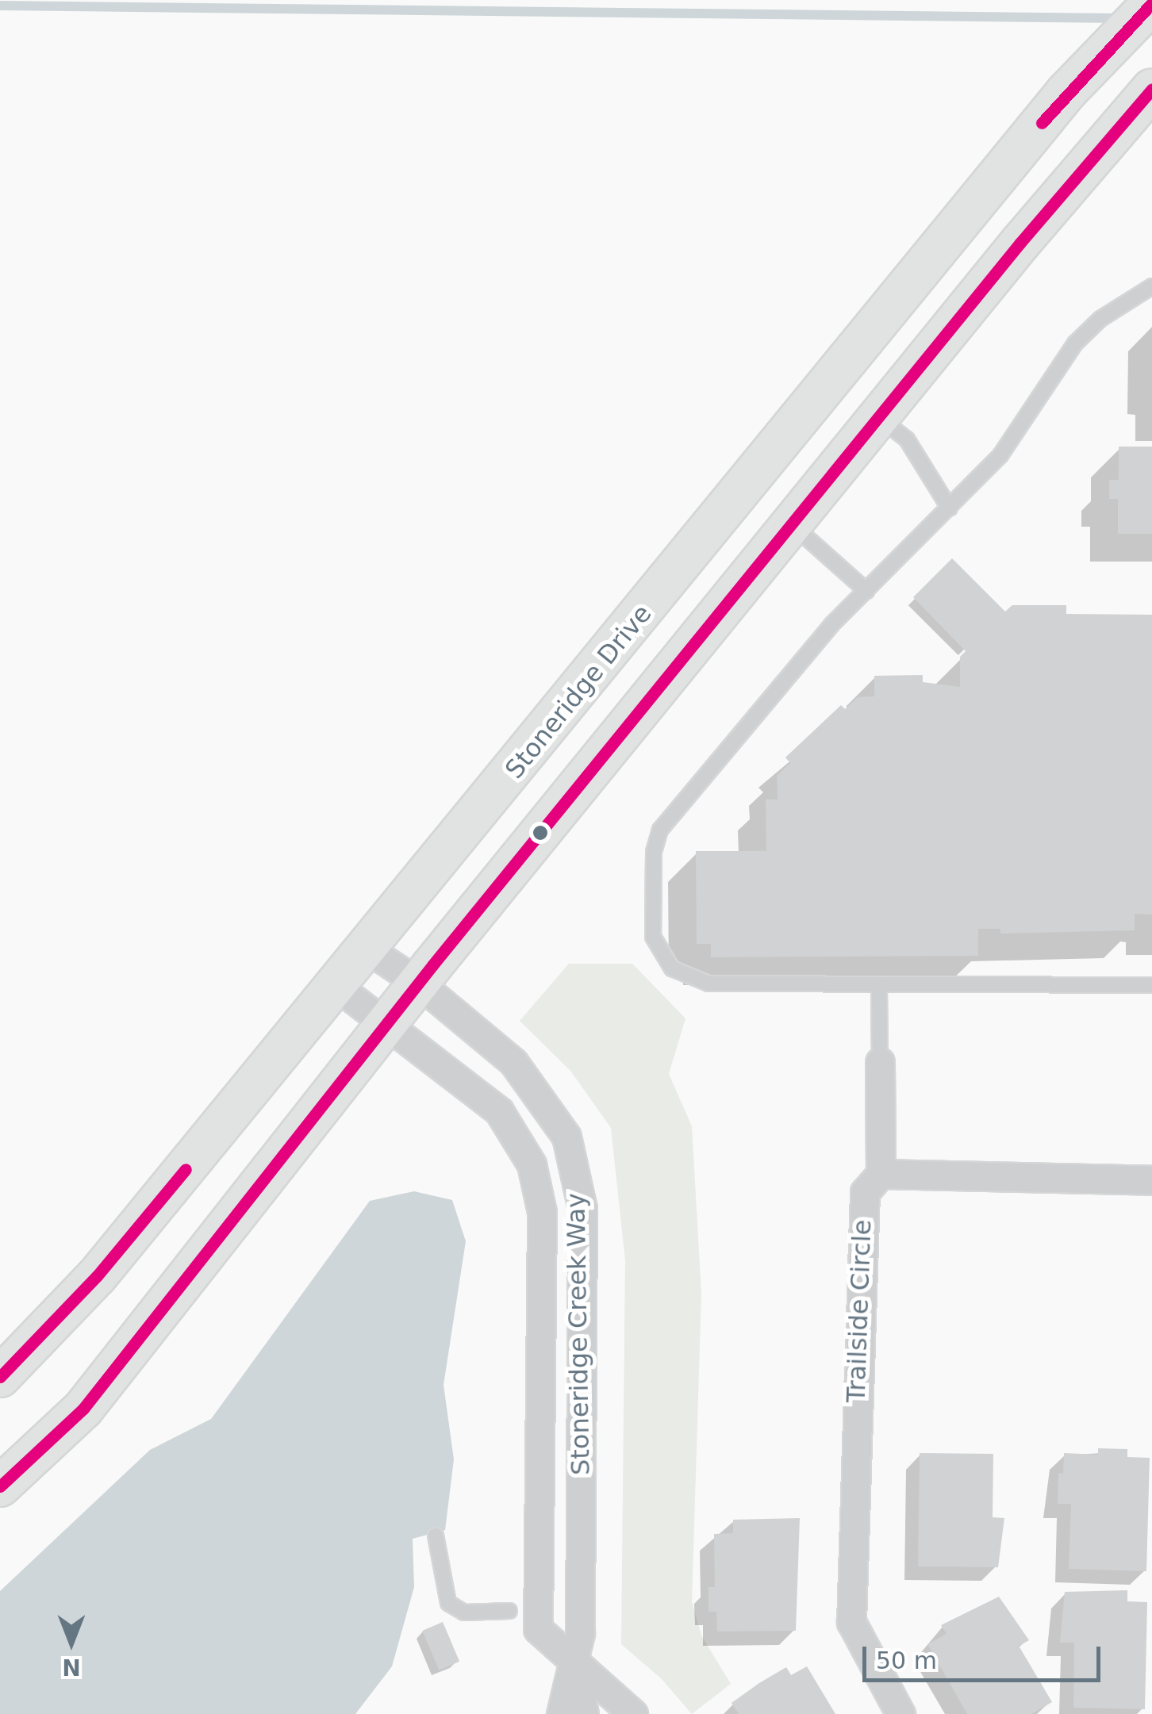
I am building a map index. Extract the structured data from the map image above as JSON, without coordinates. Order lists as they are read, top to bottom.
{
  "streets": {
    "main road": ["Stoneridge Drive"],
    "street": ["Trailside Circle", "Stoneridge Creek Way"]
  },
  "crossings": [
    ["Stoneridge Drive", "Stoneridge Creek Way"]
  ],
  "scale_bar": "50 m",
  "north": "bottom"
}
